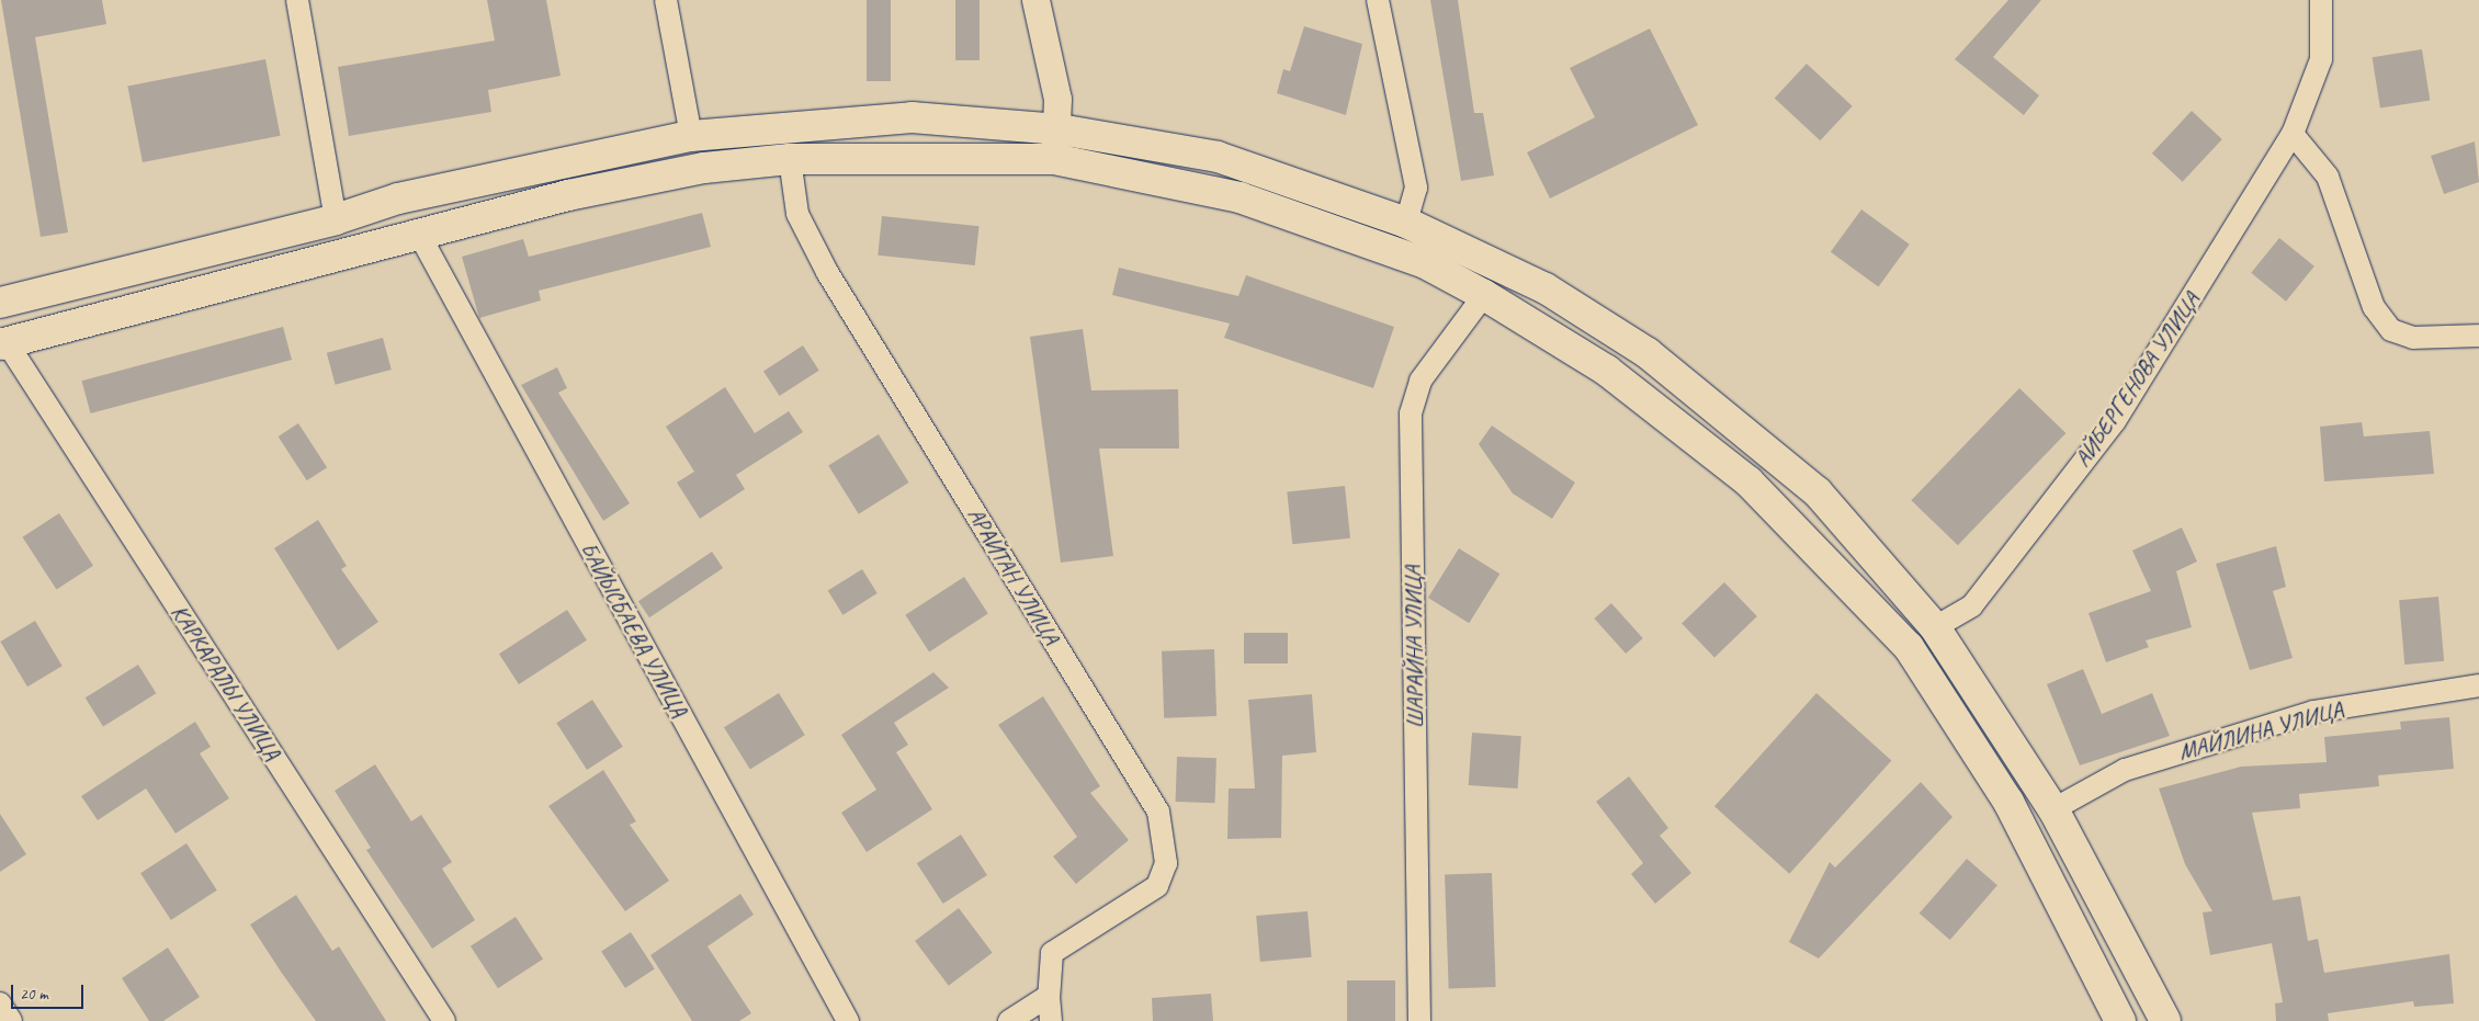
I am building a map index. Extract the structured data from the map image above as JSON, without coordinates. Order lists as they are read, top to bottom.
{
  "streets": {
    "street": [
      "АЙБЕРГЕНОВА УЛИЦА",
      "АРАЙТАН УЛИЦА",
      "БАЙЫСБАЕВА УЛИЦА",
      "ШАРАЙНА УЛИЦА",
      "КАРКАРАЛЫ УЛИЦА",
      "МАЙЛИНА УЛИЦА"
    ]
  },
  "scale_bar": "20 m"
}
